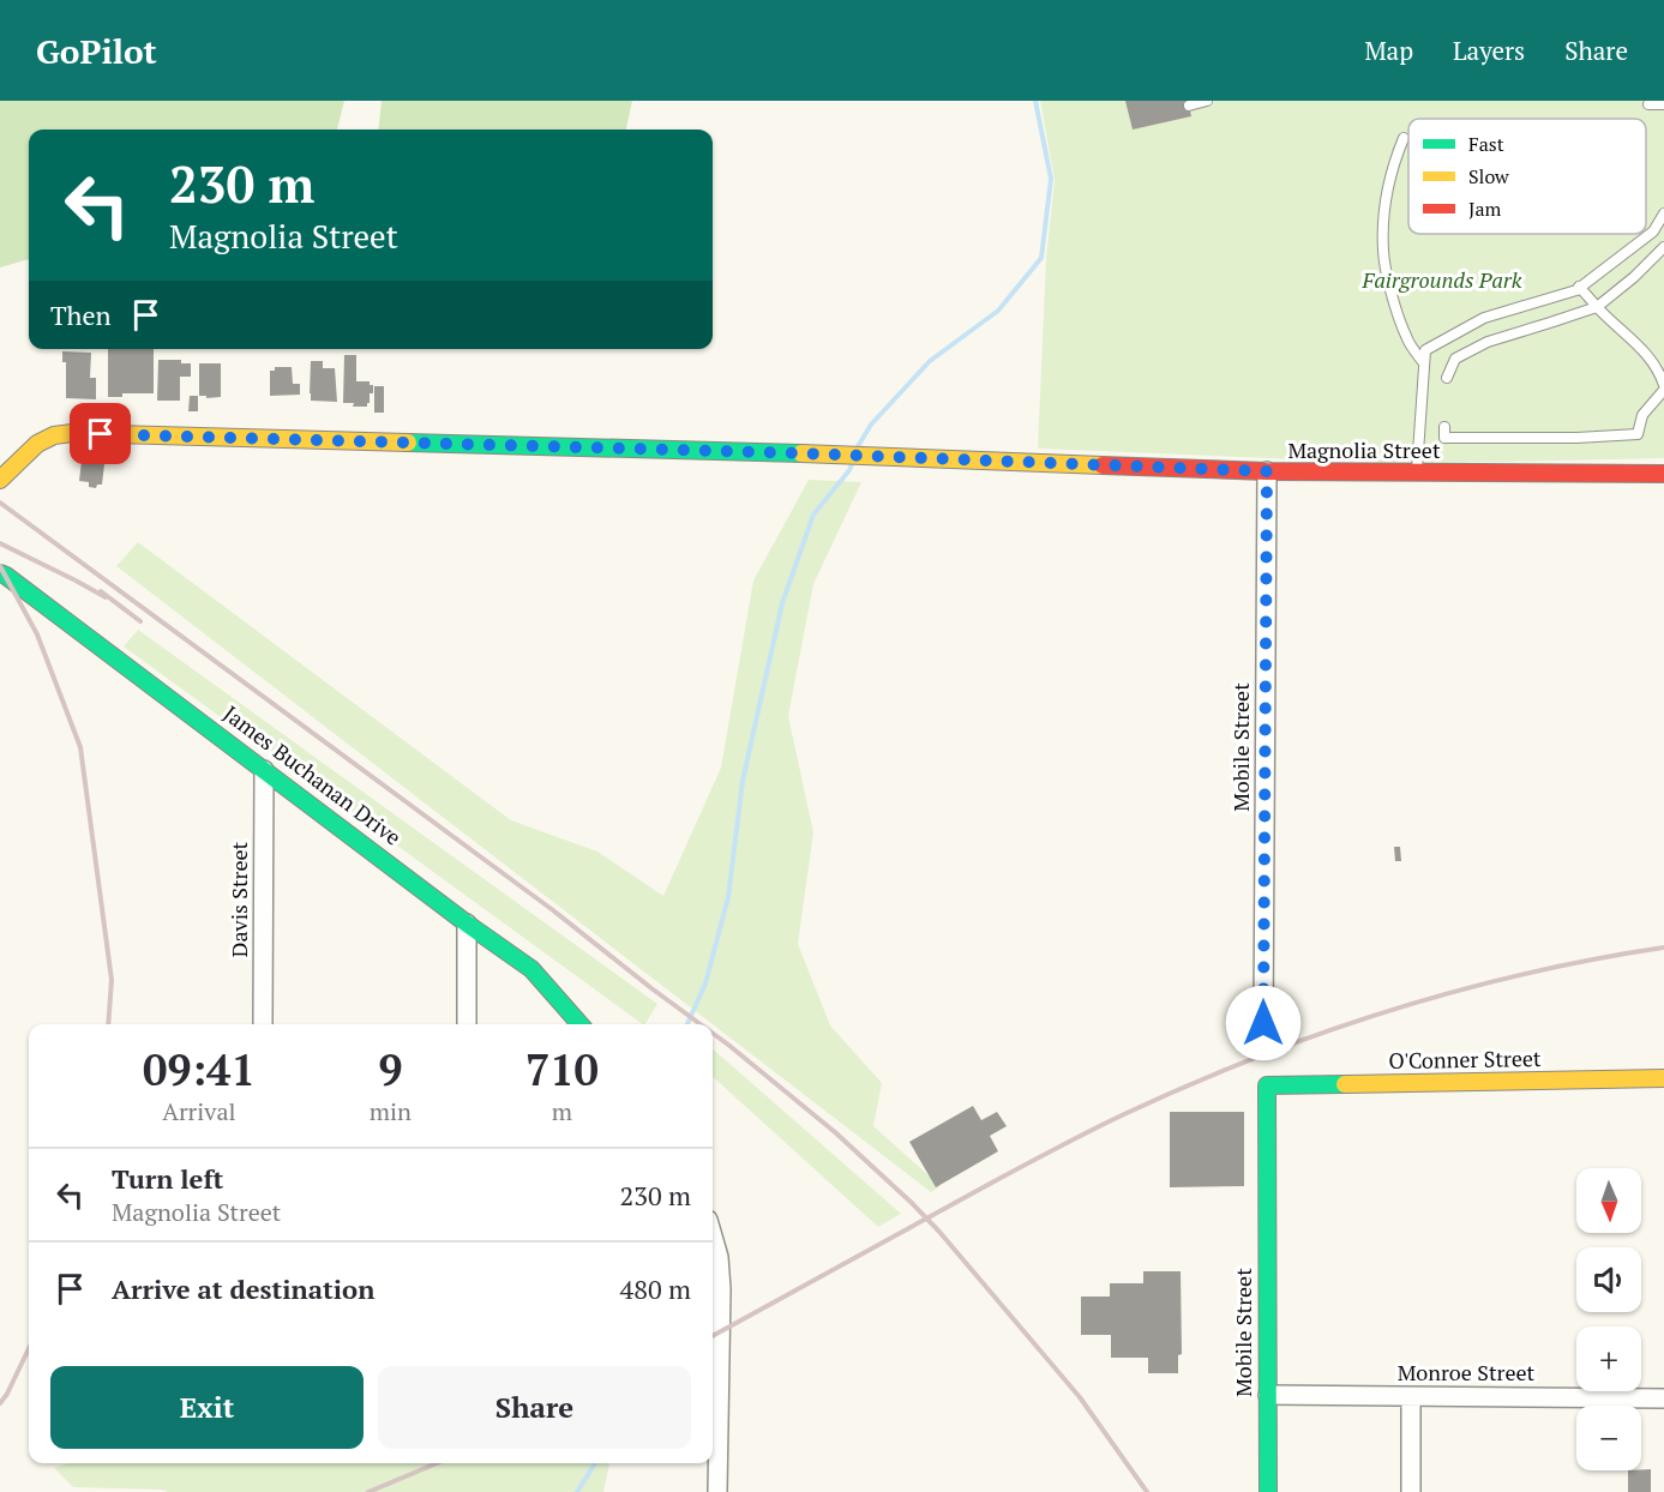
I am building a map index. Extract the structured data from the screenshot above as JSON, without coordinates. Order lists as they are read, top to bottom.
{
  "streets": {
    "street": [
      "Magnolia Street",
      "Mobile Street",
      "James Buchanan Drive",
      "Davis Street",
      "O'Conner Street",
      "Monroe Street"
    ]
  },
  "crossings": [
    ["Magnolia Street", "Mobile Street"],
    ["Mobile Street", "O'Conner Street"],
    ["Mobile Street", "Monroe Street"],
    ["James Buchanan Drive", "Davis Street"]
  ],
  "parks": ["Fairgrounds Park"],
  "legend": ["Fast", "Slow", "Jam"],
  "north": "bottom",
  "page": {
    "header": "GoPilot",
    "nav": ["Map", "Layers", "Share"],
    "turn": ["230 m", "Magnolia Street"],
    "then": "Then",
    "eta": [
      "09:41",
      "Arrival",
      "9",
      "min",
      "710",
      "m"
    ],
    "list": [
      {
        "name": "Turn left",
        "note": "Magnolia Street",
        "value": "230 m"
      },
      {
        "name": "Arrive at destination",
        "value": "480 m"
      }
    ],
    "map_buttons": ["+", "−"],
    "buttons": ["Exit", "Share"]
  }
}
